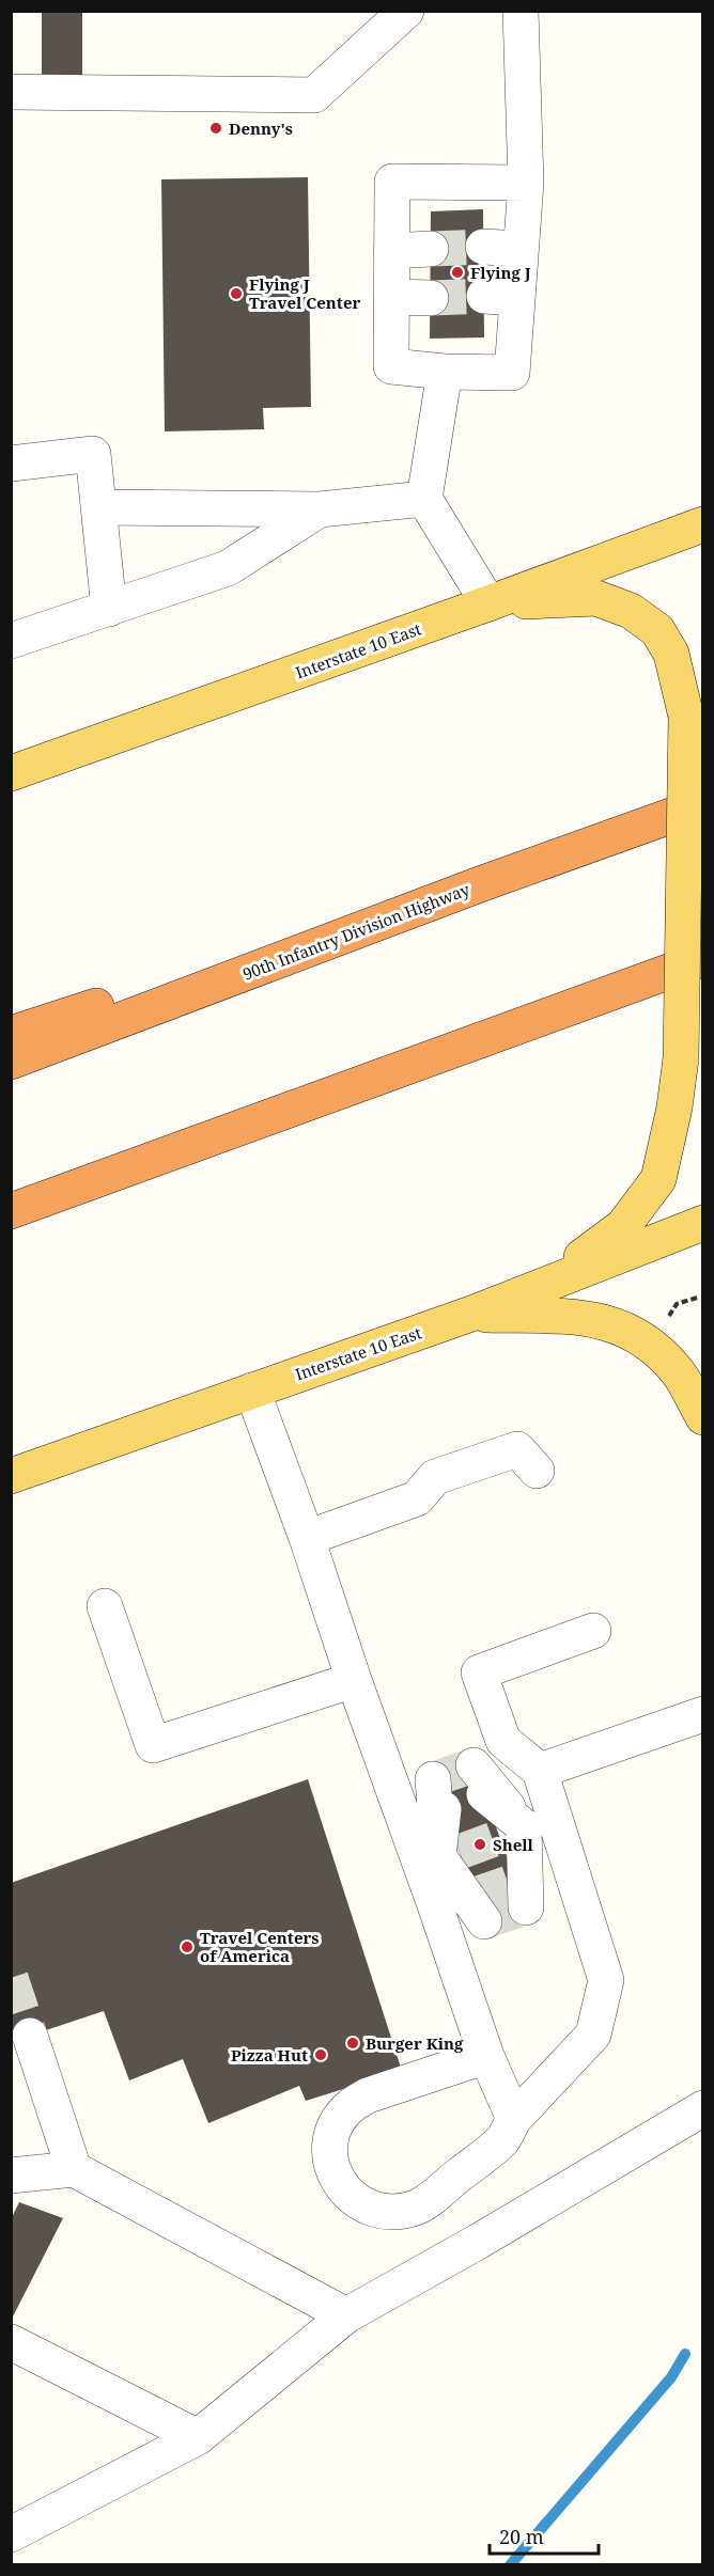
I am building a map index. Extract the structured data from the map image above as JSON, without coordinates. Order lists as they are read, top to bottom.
{
  "streets": {
    "highway": ["90th Infantry Division Highway"],
    "main road": ["Interstate 10 East"]
  },
  "places": [
    "Denny's",
    "Flying J",
    "Flying J Travel Center",
    "Shell",
    "Travel Centers of America",
    "Burger King",
    "Pizza Hut"
  ],
  "scale_bar": "20 m"
}
